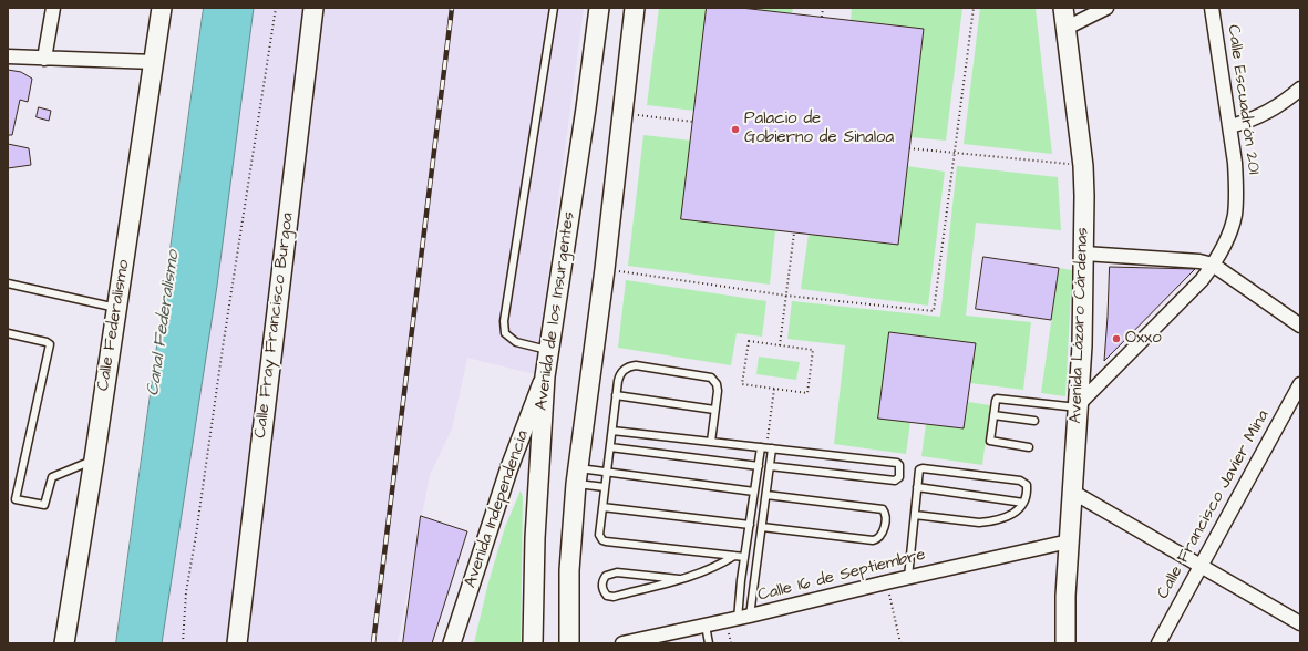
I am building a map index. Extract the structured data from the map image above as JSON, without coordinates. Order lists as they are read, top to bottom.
{
  "streets": {
    "main road": [
      "Avenida de los Insurgentes",
      "Calle Federalismo",
      "Calle Fray Francisco Burgoa",
      "Avenida Lázaro Cárdenas"
    ],
    "street": [
      "Calle Escuadrón 201",
      "Calle Francisco Javier Mina",
      "Avenida Independencia",
      "Calle 16 de Septiembre"
    ]
  },
  "crossings": [
    ["Calle Escuadrón 201", "Avenida Lázaro Cárdenas"],
    ["Avenida de los Insurgentes", "Avenida Independencia"],
    ["Avenida Lázaro Cárdenas", "Calle 16 de Septiembre"]
  ],
  "water": ["Canal Federalismo"],
  "places": ["Palacio de Gobierno de Sinaloa", "Oxxo"]
}
